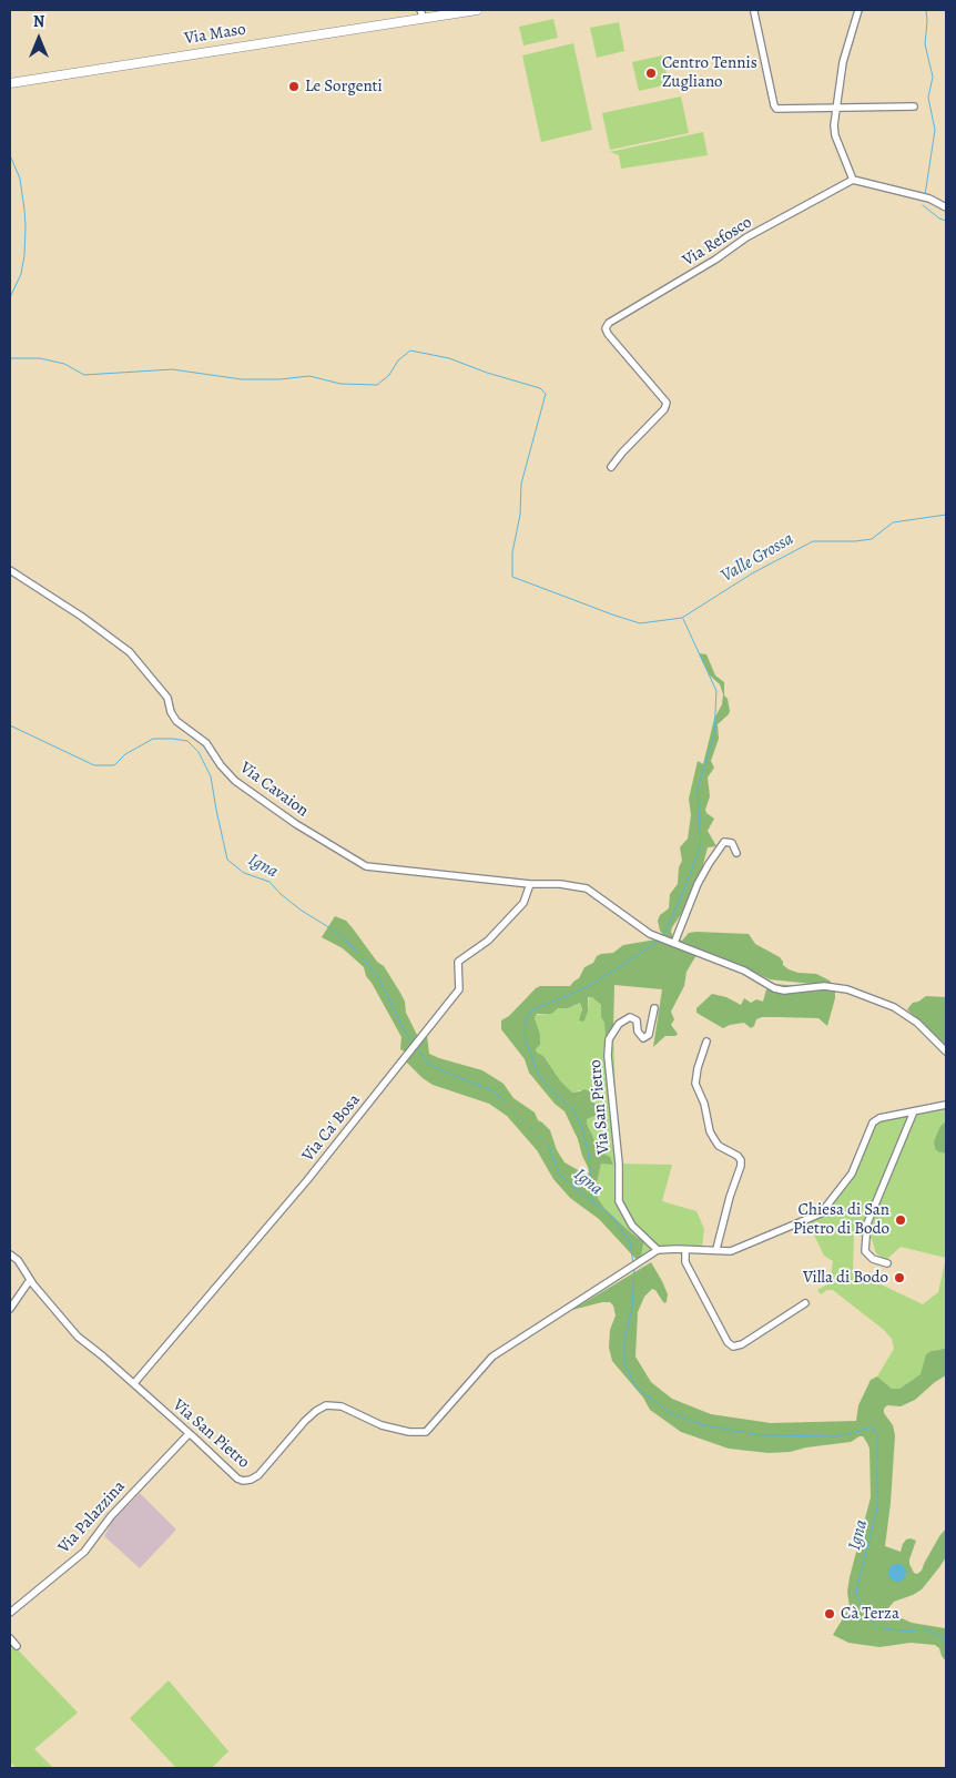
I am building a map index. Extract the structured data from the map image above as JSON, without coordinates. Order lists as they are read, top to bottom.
{
  "streets": {
    "main road": ["Via Maso"],
    "street": [
      "Via Refosco",
      "Via Cavaion",
      "Via San Pietro",
      "Via Ca' Bosa",
      "Via Palazzina"
    ]
  },
  "crossings": [
    ["Via Cavaion", "Via Ca' Bosa"],
    ["Via San Pietro", "Via Ca' Bosa"],
    ["Via San Pietro", "Via Palazzina"]
  ],
  "water": ["Valle Grossa", "Igna"],
  "places": [
    "Centro Tennis Zugliano",
    "Le Sorgenti",
    "Chiesa di San Pietro di Bodo",
    "Villa di Bodo",
    "Cà Terza"
  ],
  "north": "top"
}
